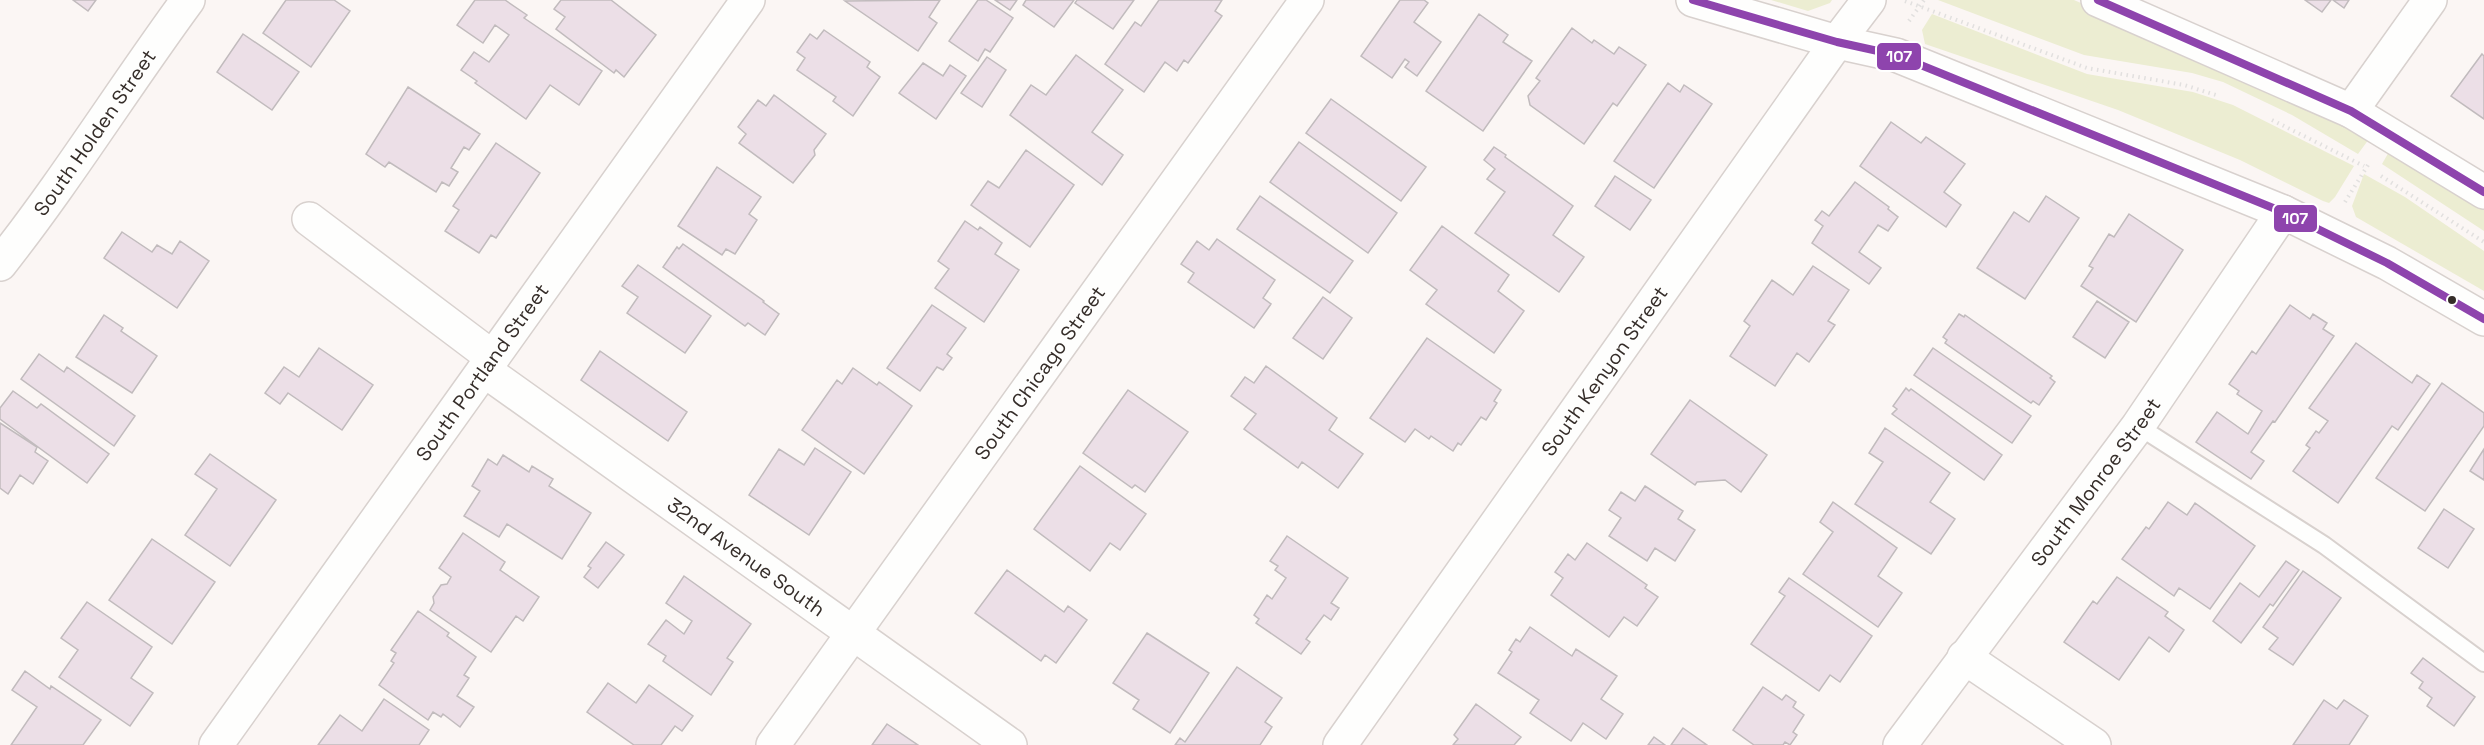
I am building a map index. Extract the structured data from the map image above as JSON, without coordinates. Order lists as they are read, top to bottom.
{
  "streets": {
    "street": [
      "South Holden Street",
      "South Kenyon Street",
      "South Portland Street",
      "South Chicago Street",
      "South Monroe Street",
      "32nd Avenue South"
    ]
  },
  "crossings": [
    ["South Portland Street", "32nd Avenue South"],
    ["South Chicago Street", "32nd Avenue South"]
  ],
  "lines": ["transit line 107"]
}
